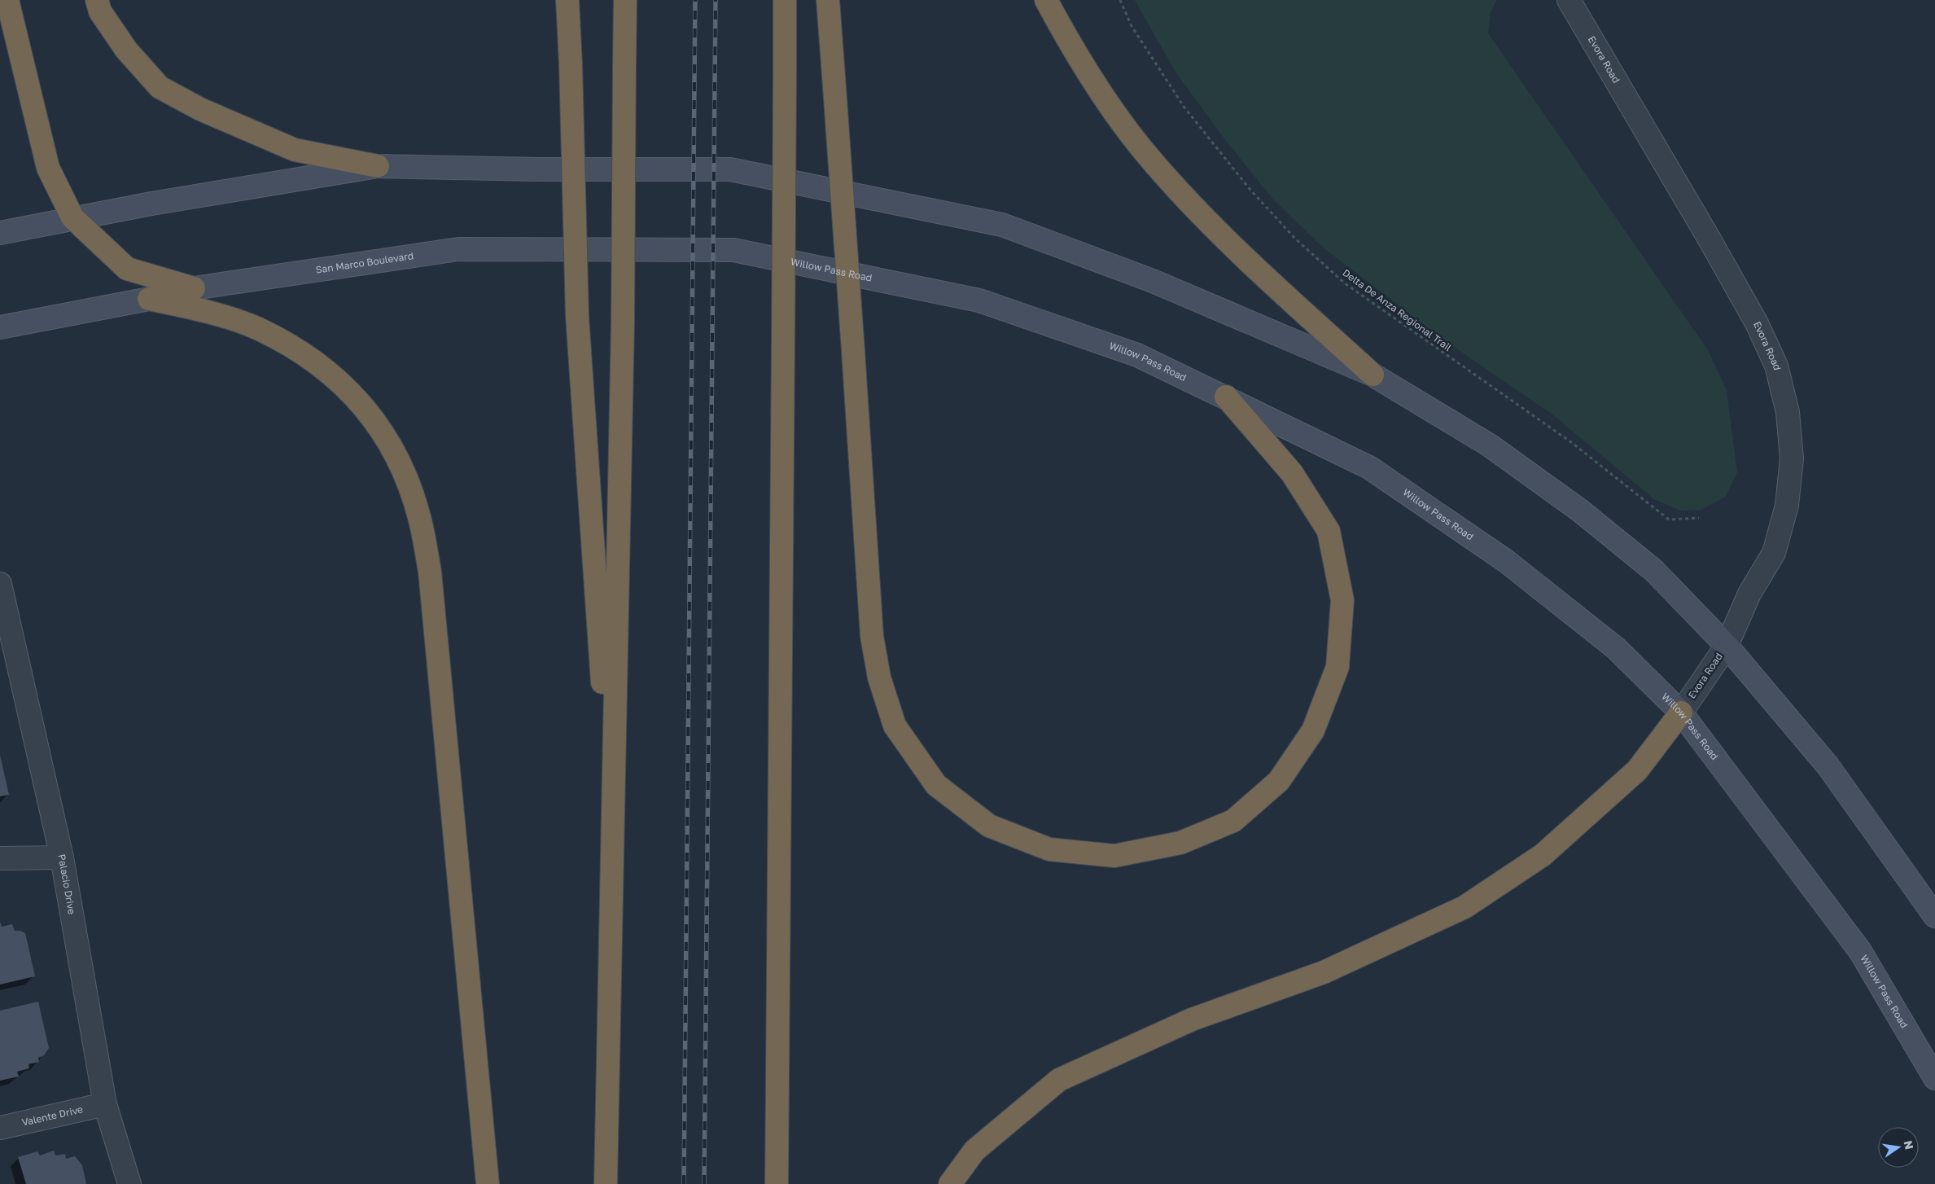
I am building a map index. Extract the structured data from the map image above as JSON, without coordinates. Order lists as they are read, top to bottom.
{
  "streets": {
    "main road": ["San Marco Boulevard", "Willow Pass Road"],
    "street": ["Evora Road", "Palacio Drive", "Valente Drive"],
    "path": ["Delta De Anza Regional Trail"]
  },
  "crossings": [
    ["Evora Road", "Willow Pass Road"],
    ["San Marco Boulevard", "Willow Pass Road"],
    ["Palacio Drive", "Valente Drive"]
  ],
  "north": "right"
}
